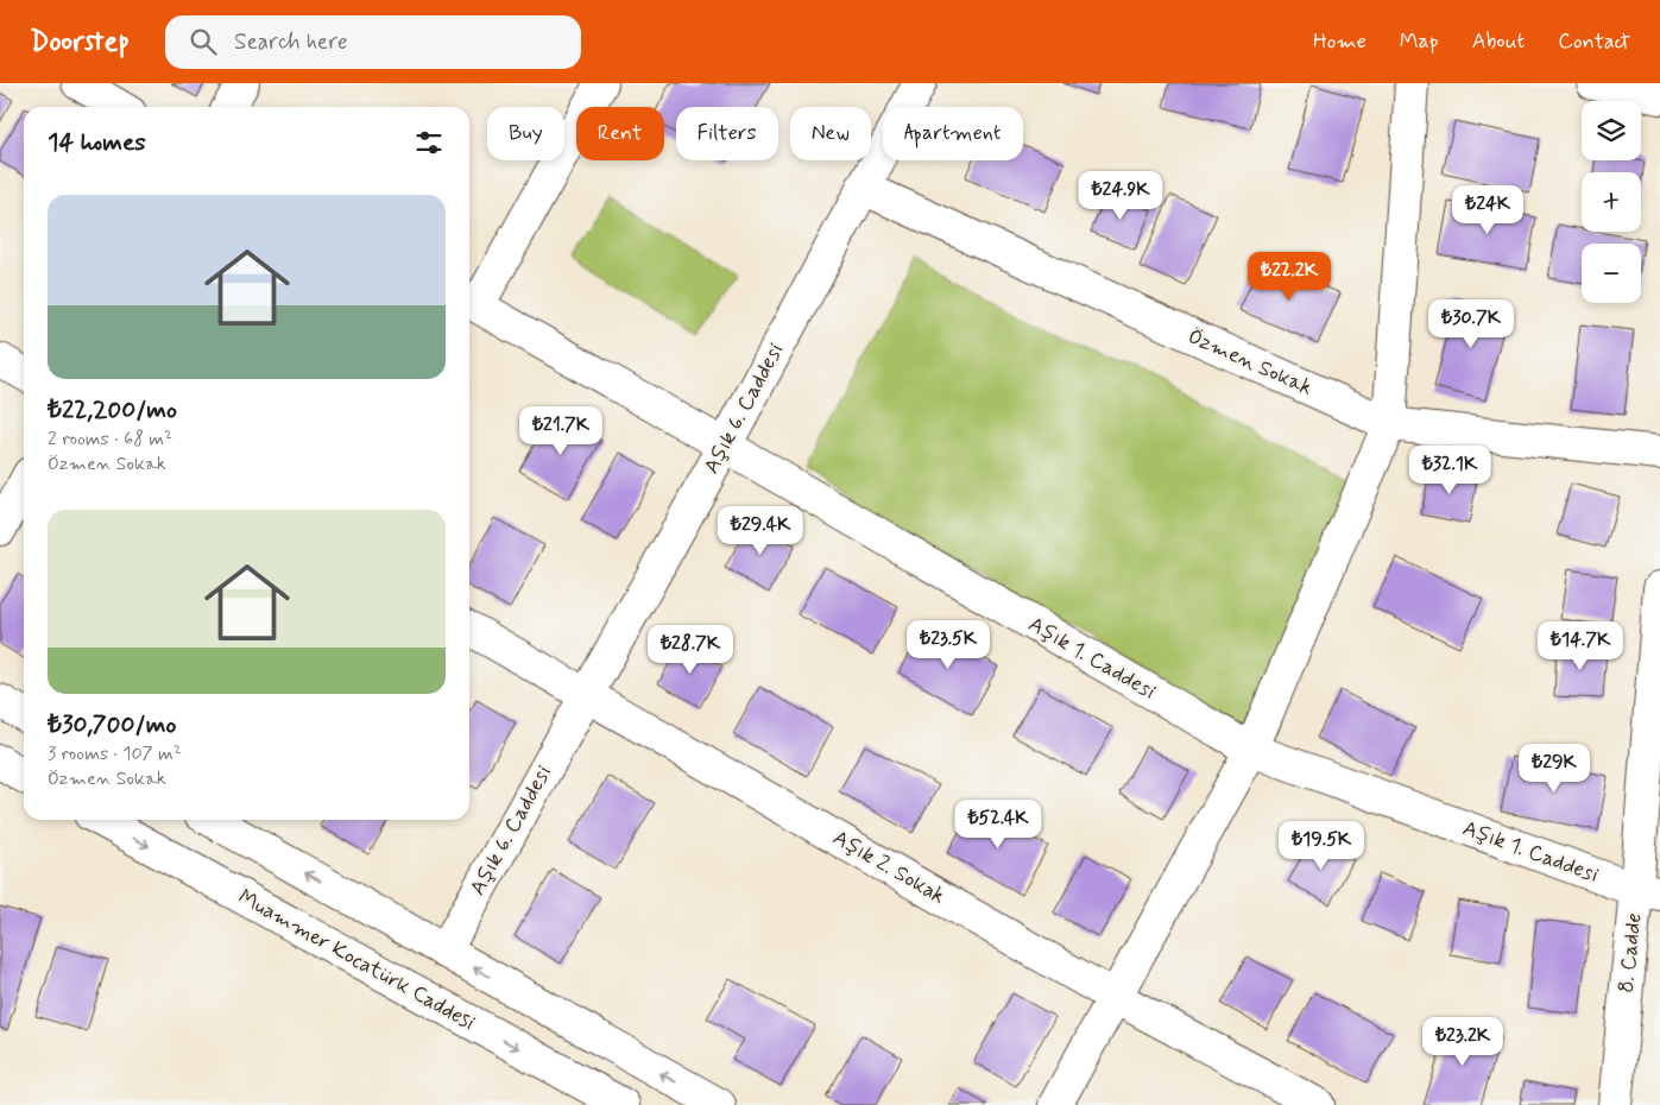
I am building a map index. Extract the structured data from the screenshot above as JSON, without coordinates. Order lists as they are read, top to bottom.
{
  "streets": {
    "street": [
      "Özmen Sokak",
      "Aşık 6. Caddesi",
      "Aşık 1. Caddesi",
      "Aşık 2. Sokak",
      "8. Cadde",
      "Muammer Kocatürk Caddesi"
    ]
  },
  "crossings": [
    ["Özmen Sokak", "Aşık 6. Caddesi"],
    ["Aşık 6. Caddesi", "Aşık 1. Caddesi"],
    ["Aşık 6. Caddesi", "Aşık 2. Sokak"],
    ["Aşık 1. Caddesi", "8. Cadde"]
  ],
  "page": {
    "header": "Doorstep",
    "search": "Search here",
    "nav": [
      "Home",
      "Map",
      "About",
      "Contact"
    ],
    "map_buttons": ["+", "−"],
    "chip": [
      "Buy",
      "Rent",
      "Filters",
      "New",
      "Apartment"
    ],
    "heading": "14 homes",
    "price": [
      "₺24.9K",
      "₺24K",
      "₺22.2K",
      "₺30.7K",
      "₺21.7K",
      "₺32.1K",
      "₺29.4K",
      "₺23.5K",
      "₺14.7K",
      "₺28.7K",
      "₺29K",
      "₺52.4K",
      "₺19.5K",
      "₺23.2K"
    ],
    "list": [
      {
        "name": "₺22,200/mo",
        "note": "2 rooms · 68 m² · Özmen Sokak"
      },
      {
        "name": "₺30,700/mo",
        "note": "3 rooms · 107 m² · Özmen Sokak"
      }
    ]
  }
}
